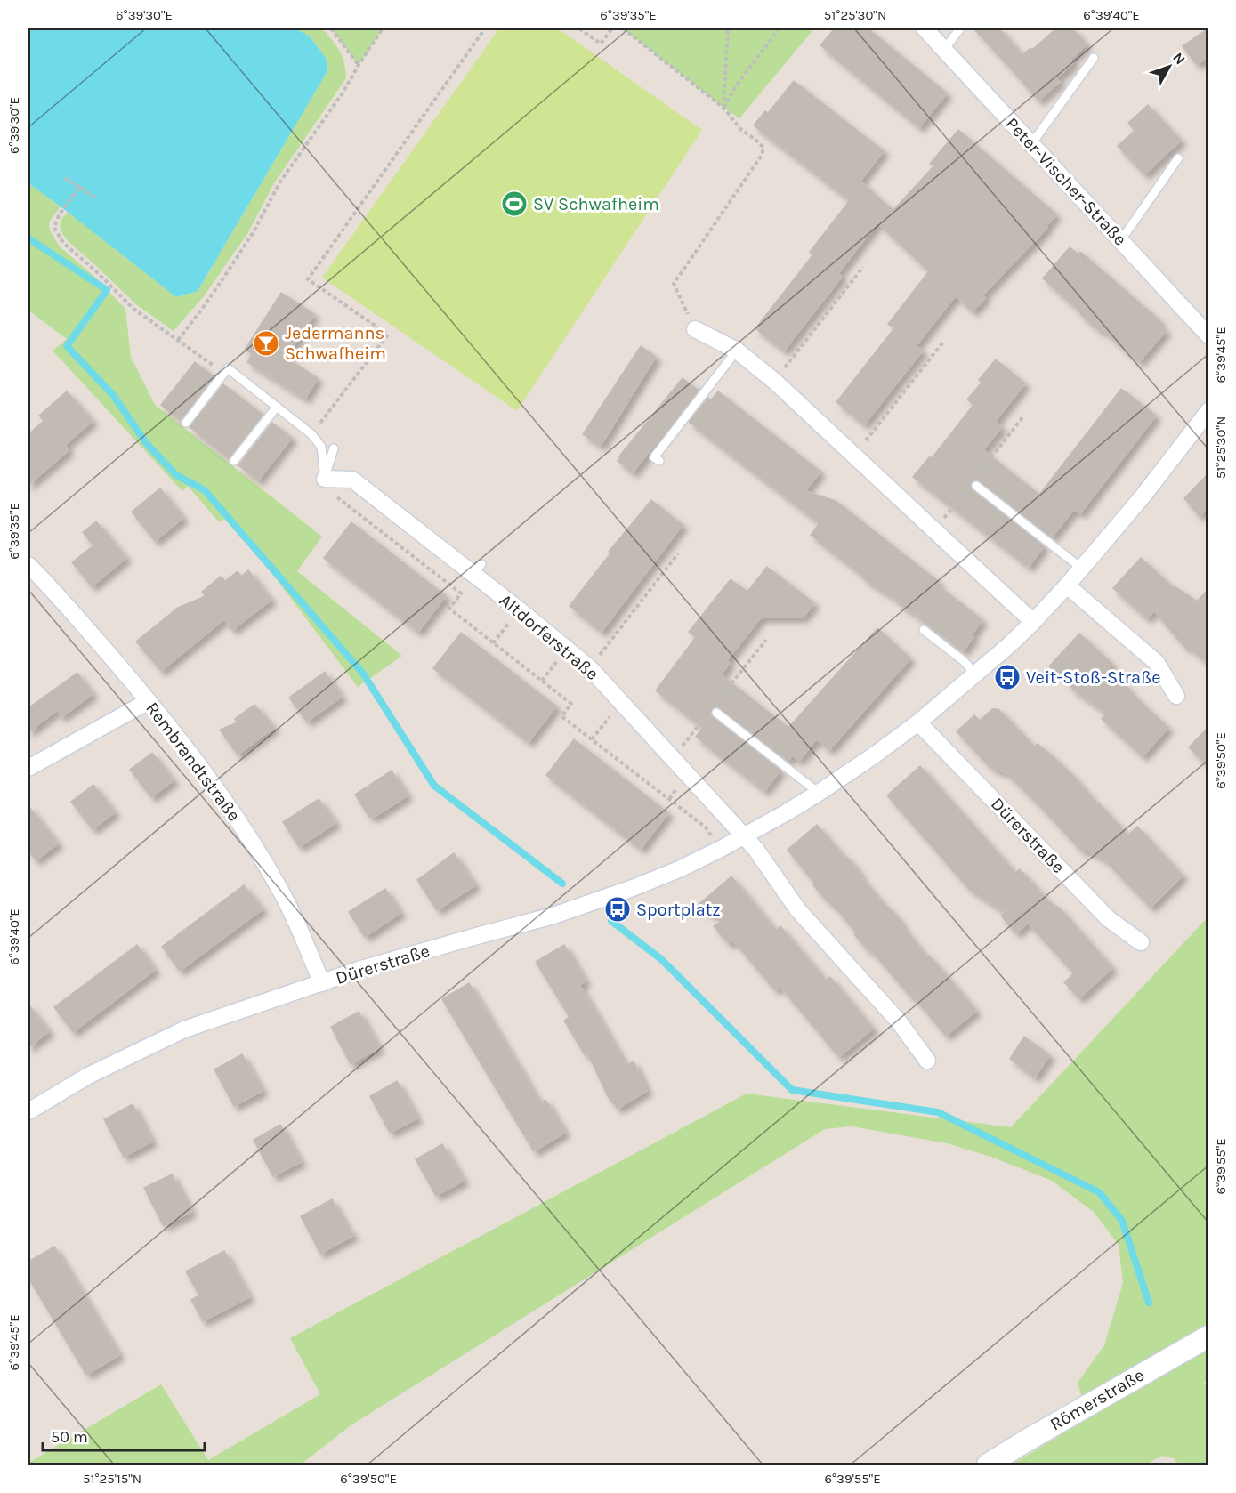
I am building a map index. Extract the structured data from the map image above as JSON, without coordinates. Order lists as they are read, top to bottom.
{
  "streets": {
    "street": [
      "Peter-Vischer-Straße",
      "Altdorferstraße",
      "Rembrandtstraße",
      "Dürerstraße",
      "Römerstraße"
    ]
  },
  "crossings": [
    ["Altdorferstraße", "Dürerstraße"],
    ["Rembrandtstraße", "Dürerstraße"]
  ],
  "places": {
    "sports": ["SV Schwafheim"],
    "bar": ["Jedermanns Schwafheim"],
    "bus stop": ["Veit-Stoß-Straße", "Sportplatz"]
  },
  "scale_bar": "50 m",
  "north": "top right",
  "coordinates": [
    "6°39'30\"E",
    "6°39'35\"E",
    "51°25'30\"N",
    "6°39'40\"E",
    "6°39'45\"E",
    "6°39'50\"E",
    "6°39'55\"E",
    "51°25'15\"N"
  ]
}
